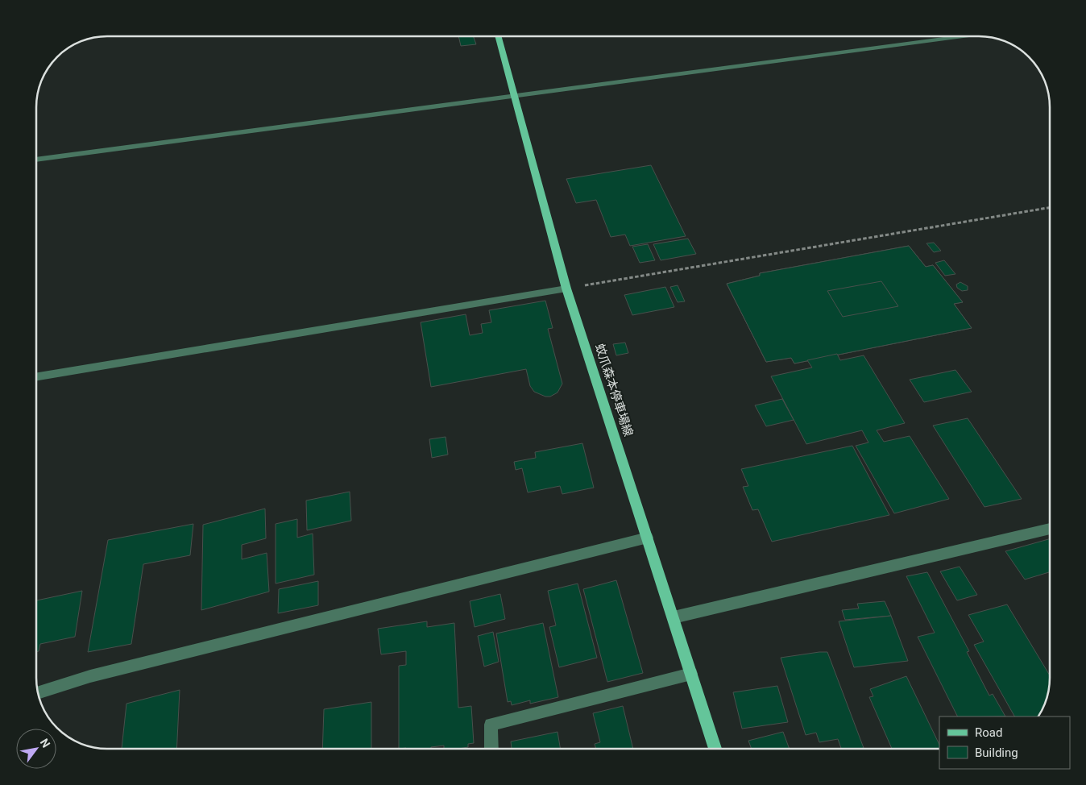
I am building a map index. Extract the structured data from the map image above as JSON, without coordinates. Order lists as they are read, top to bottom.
{
  "streets": {
    "main road": ["蚊爪森本停車場線"]
  },
  "legend": ["Road", "Building"],
  "north": "top right"
}
